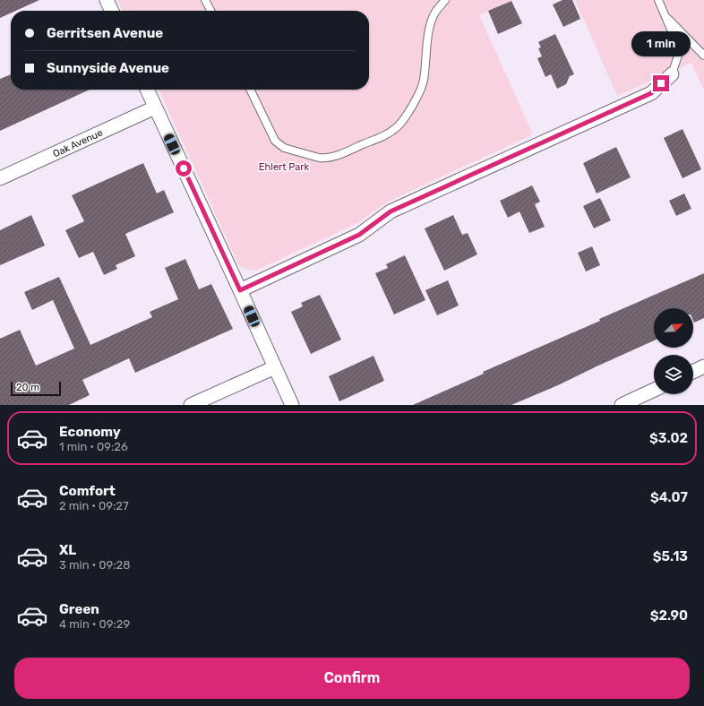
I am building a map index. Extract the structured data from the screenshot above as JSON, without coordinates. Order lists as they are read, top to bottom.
{
  "streets": {
    "street": ["Oak Avenue"]
  },
  "parks": ["Ehlert Park"],
  "scale_bar": "20 m",
  "north": "top right",
  "page": {
    "banner": ["Gerritsen Avenue", "Sunnyside Avenue"],
    "bubble": "1 min",
    "scale": "20 m",
    "list": [
      {
        "name": "Economy",
        "note": "1 min · 09:26",
        "value": "$3.02"
      },
      {
        "name": "Comfort",
        "note": "2 min · 09:27",
        "value": "$4.07"
      },
      {
        "name": "XL",
        "note": "3 min · 09:28",
        "value": "$5.13"
      },
      {
        "name": "Green",
        "note": "4 min · 09:29",
        "value": "$2.90"
      }
    ],
    "buttons": "Confirm"
  }
}
